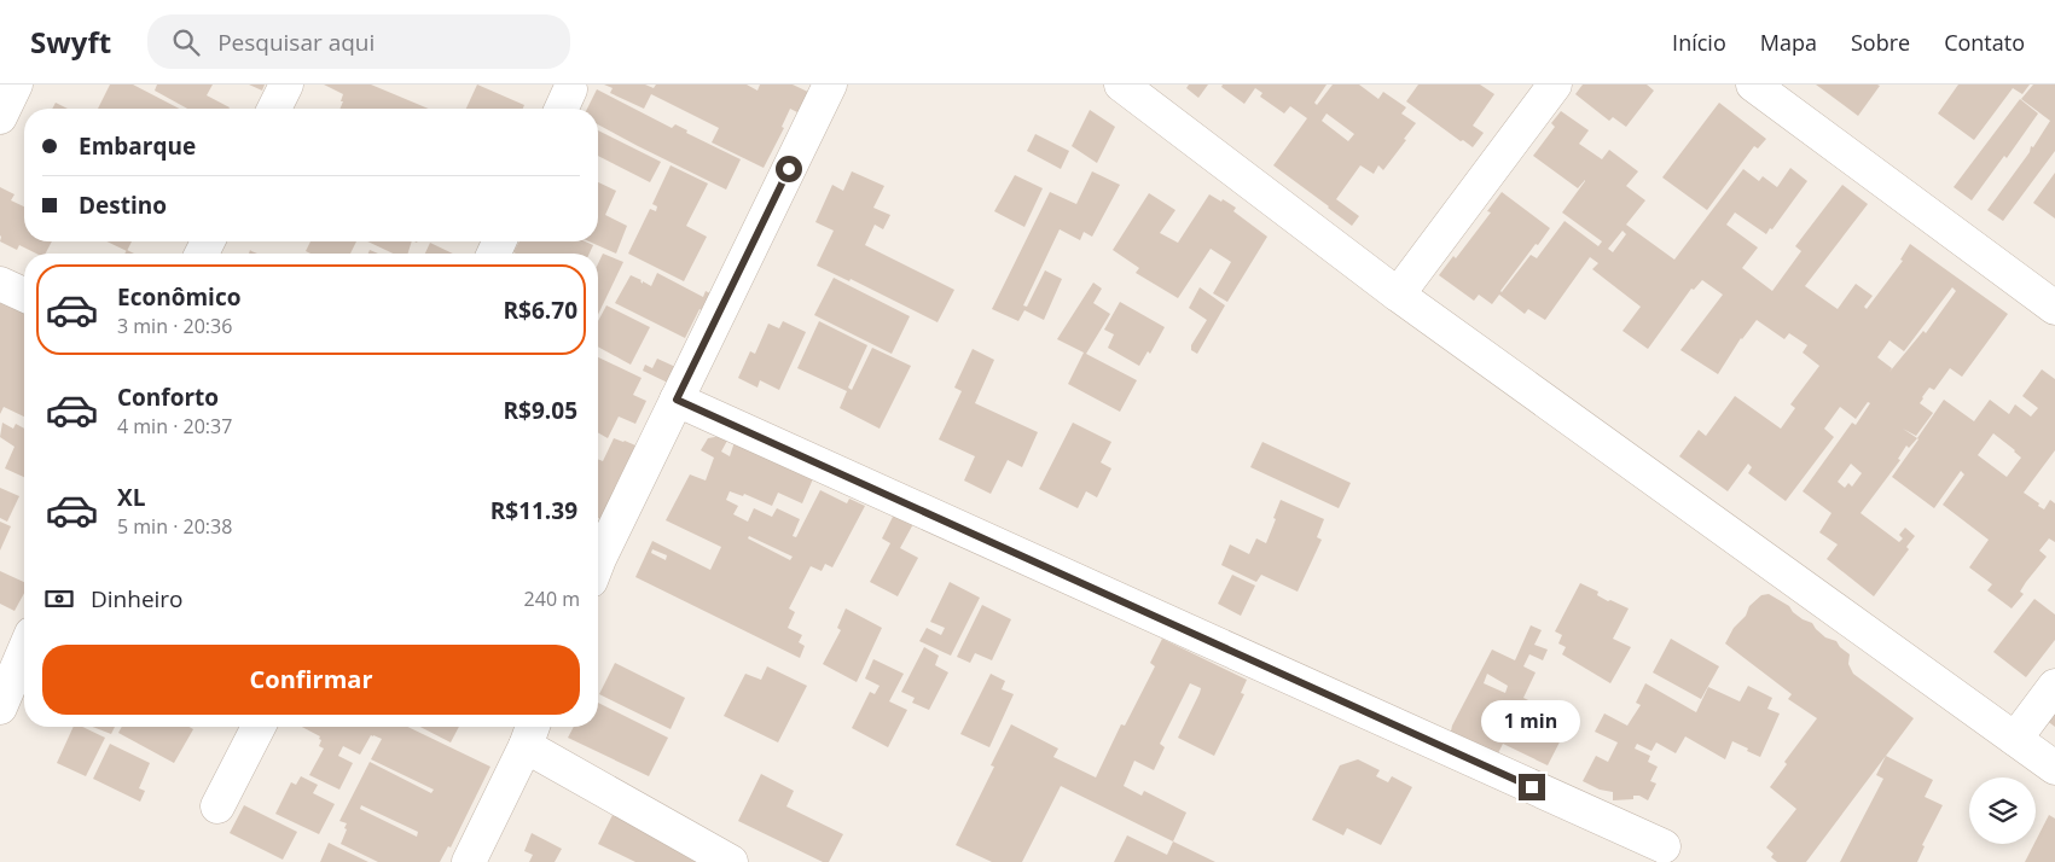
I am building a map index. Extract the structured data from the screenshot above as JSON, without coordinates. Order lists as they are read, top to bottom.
{
  "page": {
    "header": "Swyft",
    "search": "Pesquisar aqui",
    "nav": [
      "Início",
      "Mapa",
      "Sobre",
      "Contato"
    ],
    "banner": ["Embarque", "Destino"],
    "list": [
      {
        "name": "Econômico",
        "note": "3 min · 20:36",
        "value": "R$6.70"
      },
      {
        "name": "Conforto",
        "note": "4 min · 20:37",
        "value": "R$9.05"
      },
      {
        "name": "XL",
        "note": "5 min · 20:38",
        "value": "R$11.39"
      }
    ],
    "pay": ["Dinheiro", "240 m"],
    "buttons": "Confirmar",
    "bubble": "1 min"
  }
}
